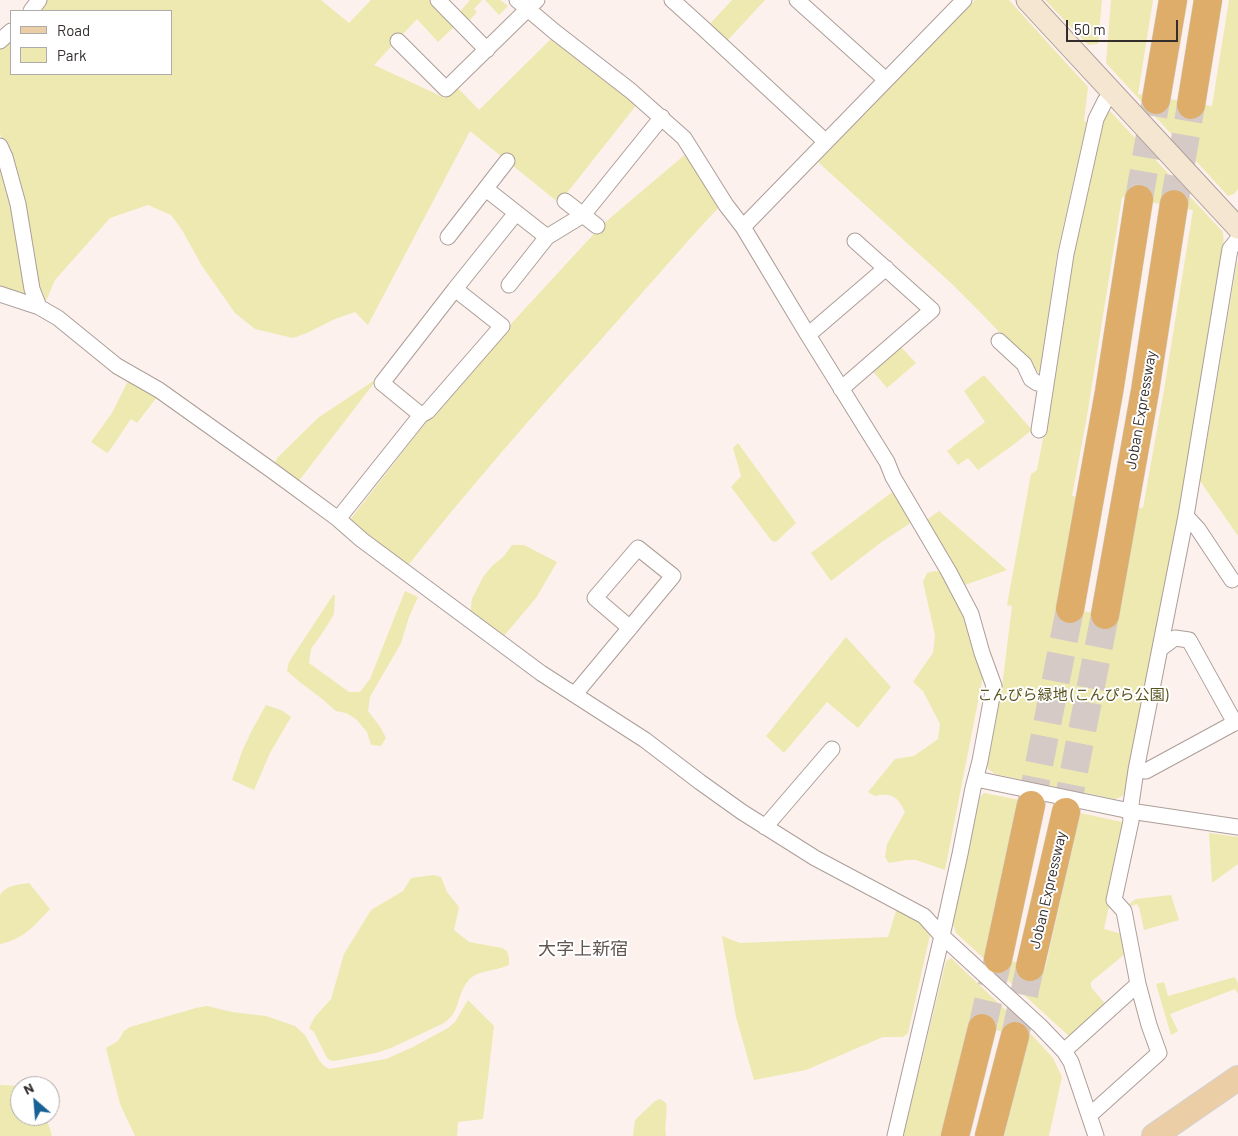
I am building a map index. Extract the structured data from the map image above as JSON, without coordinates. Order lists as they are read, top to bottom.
{
  "streets": {
    "highway": ["Joban Expressway"]
  },
  "districts": ["大字上新宿"],
  "parks": ["こんぴら緑地 (こんぴら公園)"],
  "legend": ["Road", "Park"],
  "scale_bar": "50 m",
  "north": "top left"
}
